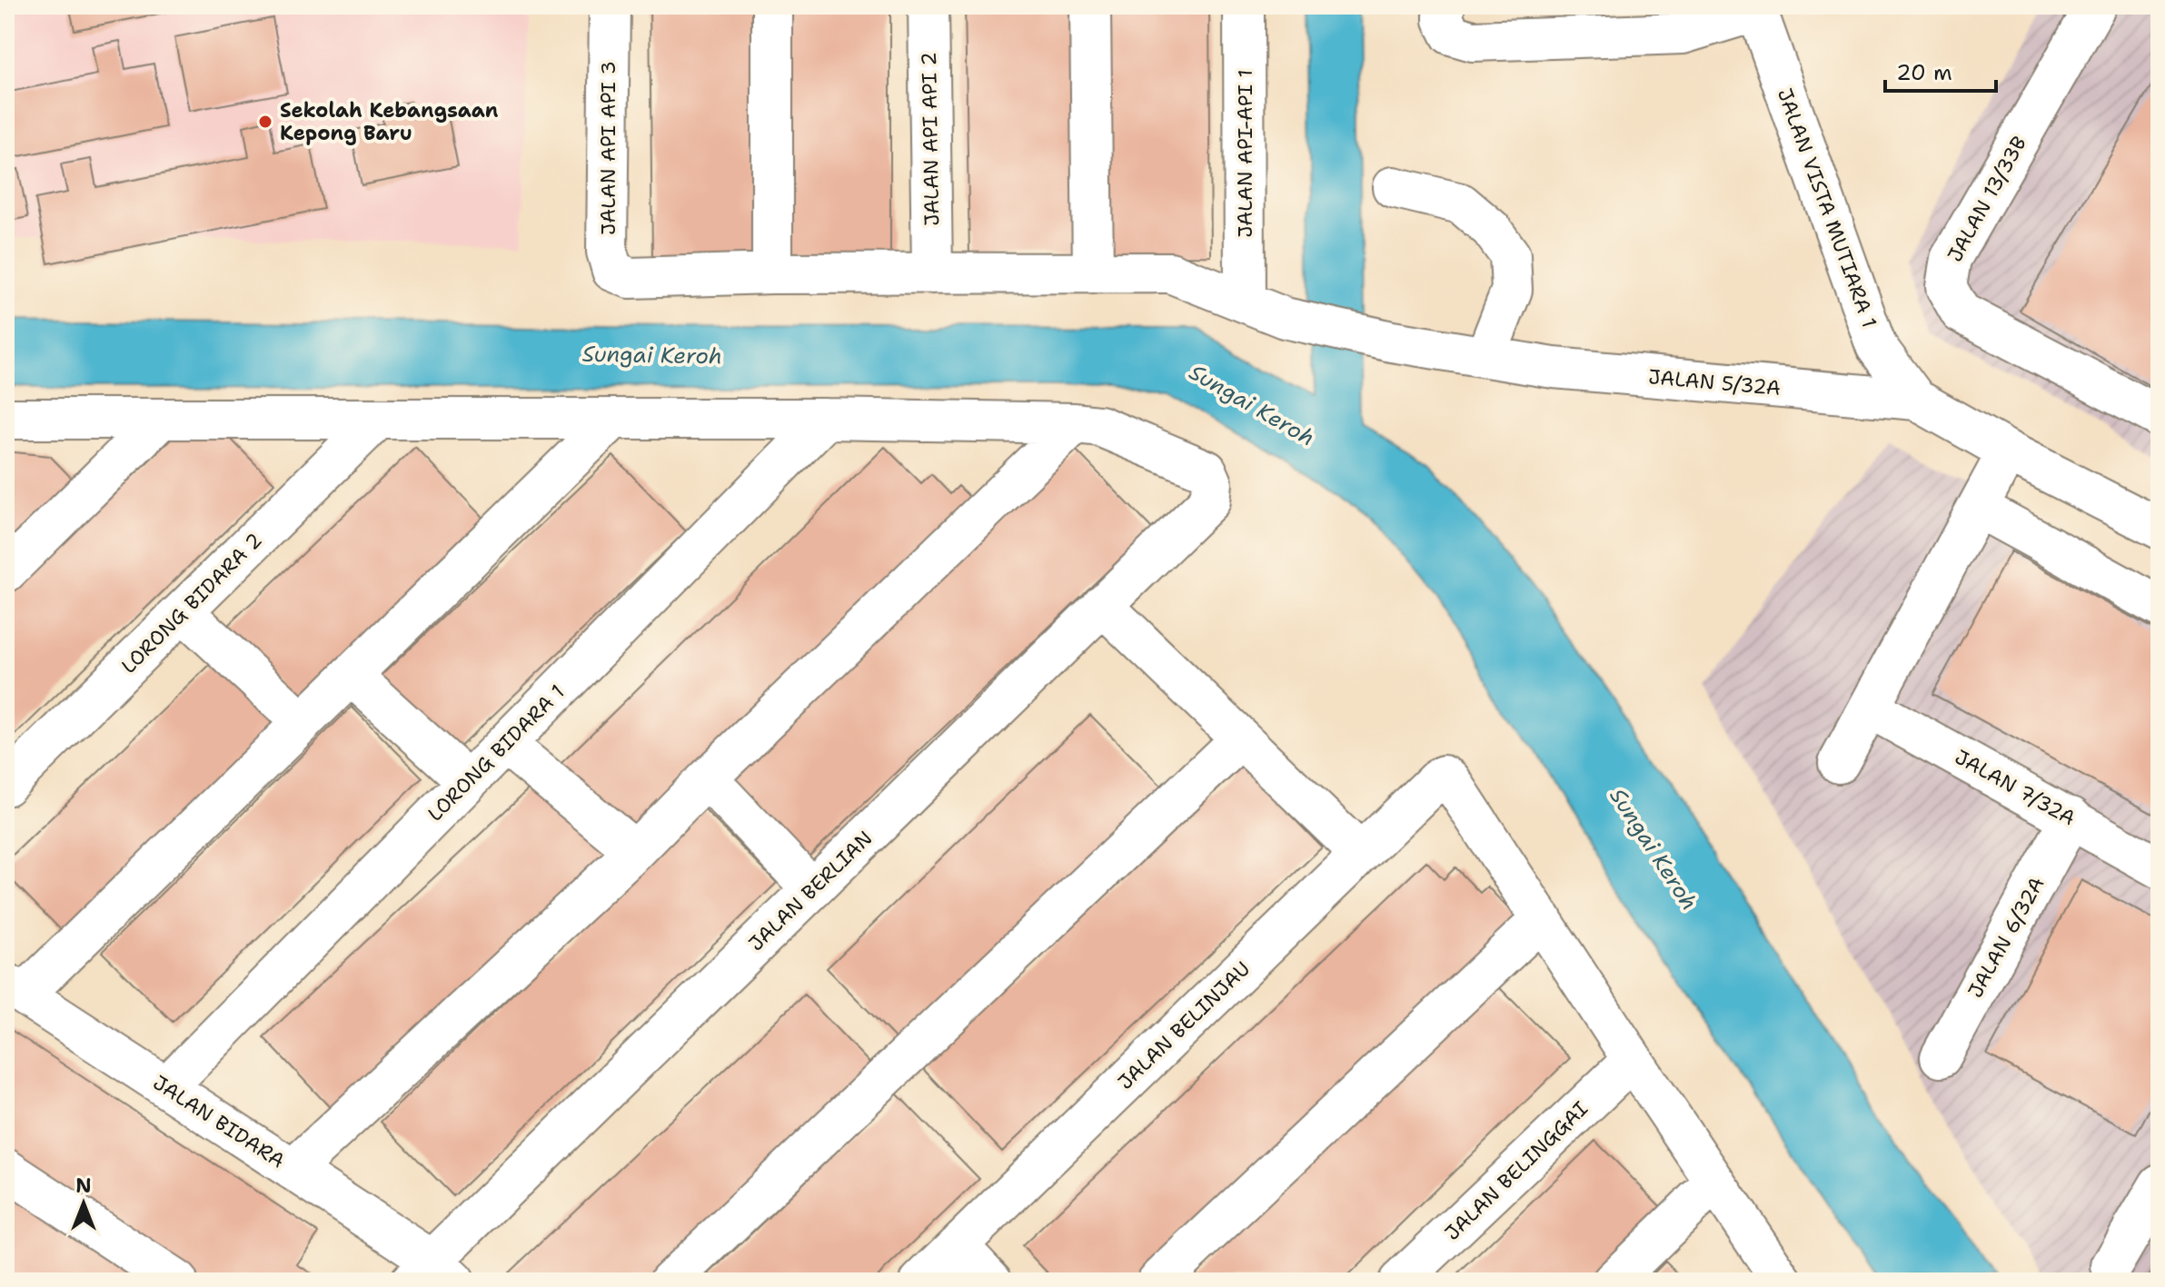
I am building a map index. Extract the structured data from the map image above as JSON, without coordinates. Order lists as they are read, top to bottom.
{
  "streets": {
    "street": [
      "JALAN API API 2",
      "JALAN API API 3",
      "JALAN API-API 1",
      "JALAN 13/33B",
      "JALAN VISTA MUTIARA 1",
      "JALAN 5/32A",
      "LORONG BIDARA 2",
      "LORONG BIDARA 1",
      "JALAN 7/32A",
      "JALAN BERLIAN",
      "JALAN 6/32A",
      "JALAN BELINJAU",
      "JALAN BIDARA",
      "JALAN BELINGGAI"
    ]
  },
  "crossings": [
    ["JALAN API API 2", "JALAN 5/32A"],
    ["JALAN API API 3", "JALAN 5/32A"],
    ["JALAN API-API 1", "JALAN 5/32A"],
    ["JALAN VISTA MUTIARA 1", "JALAN 5/32A"],
    ["LORONG BIDARA 1", "JALAN BIDARA"],
    ["JALAN 7/32A", "JALAN 6/32A"],
    ["JALAN BERLIAN", "JALAN BIDARA"]
  ],
  "water": ["Sungai Keroh"],
  "places": ["Sekolah Kebangsaan Kepong Baru"],
  "scale_bar": "20 m",
  "north": "top"
}
